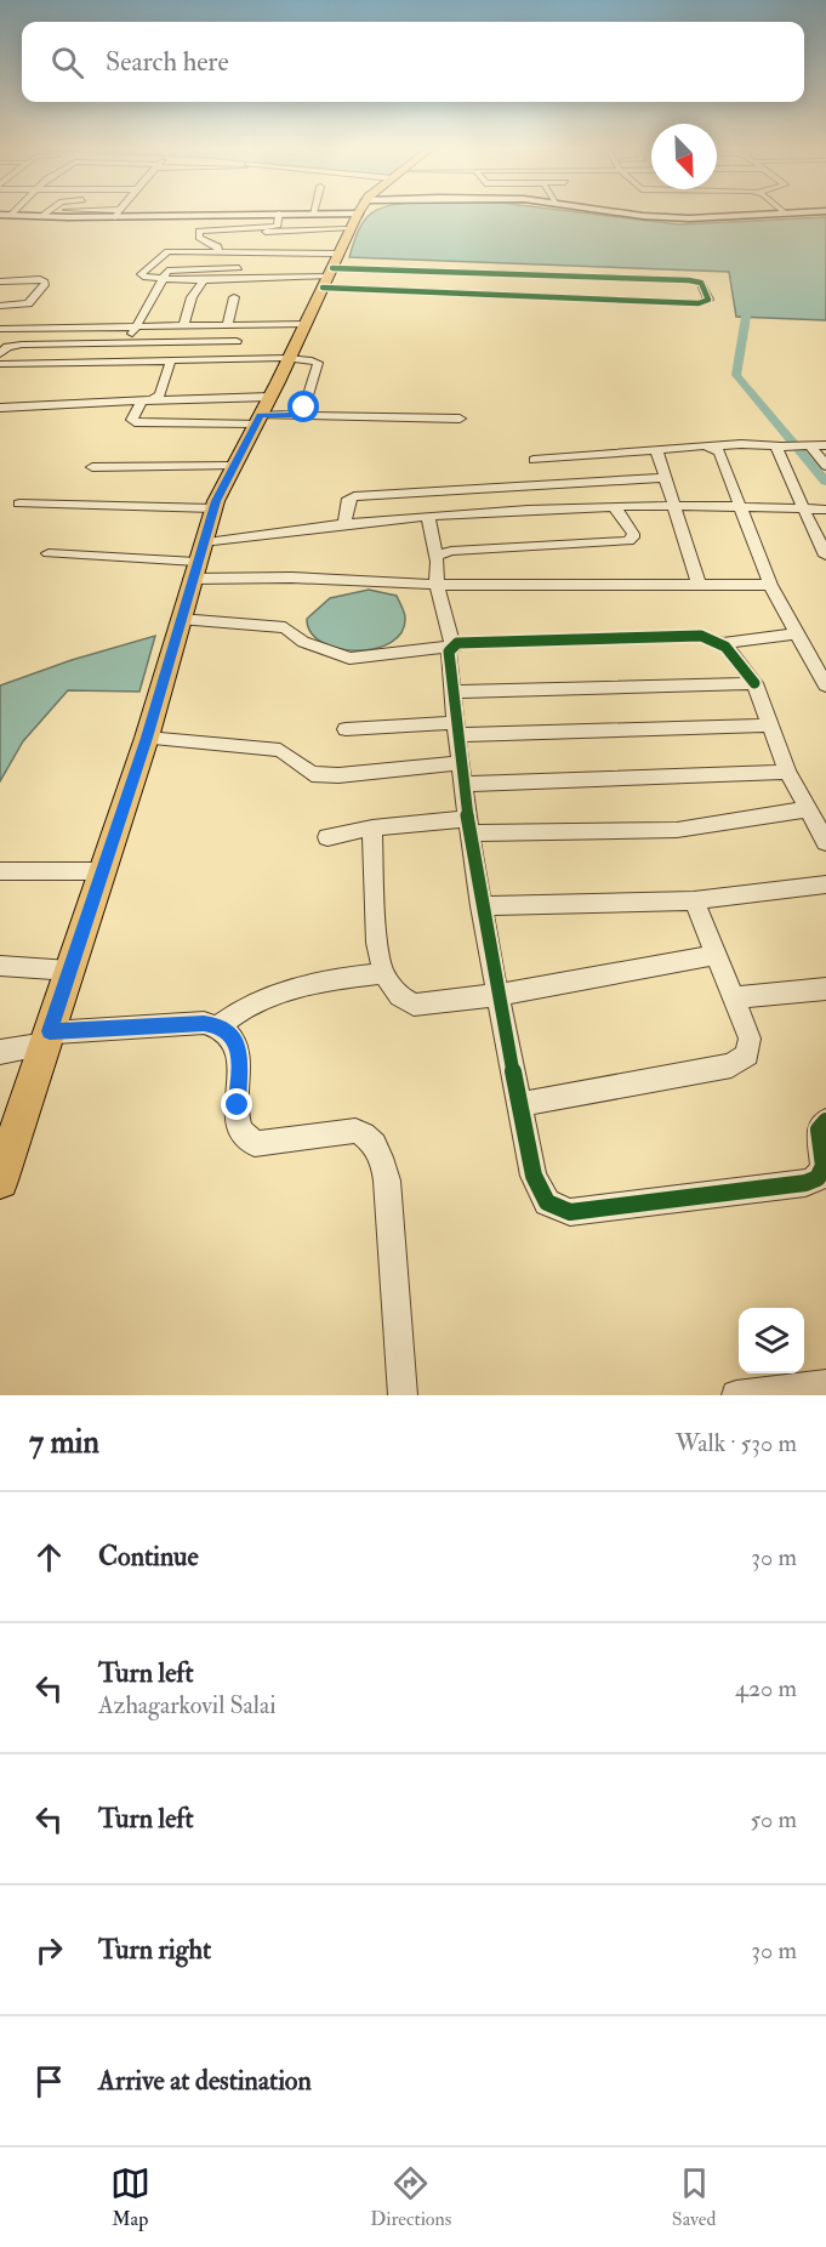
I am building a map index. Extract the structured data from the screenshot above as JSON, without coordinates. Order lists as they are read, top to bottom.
{
  "north": "bottom right",
  "page": {
    "search": "Search here",
    "heading": ["7 min", "Walk · 530 m"],
    "list": [
      ["Continue", "30 m"],
      ["Turn left", "Azhagarkovil Salai", "420 m"],
      ["Turn left", "50 m"],
      ["Turn right", "30 m"],
      "Arrive at destination"
    ],
    "nav": ["Map", "Directions", "Saved"]
  }
}
